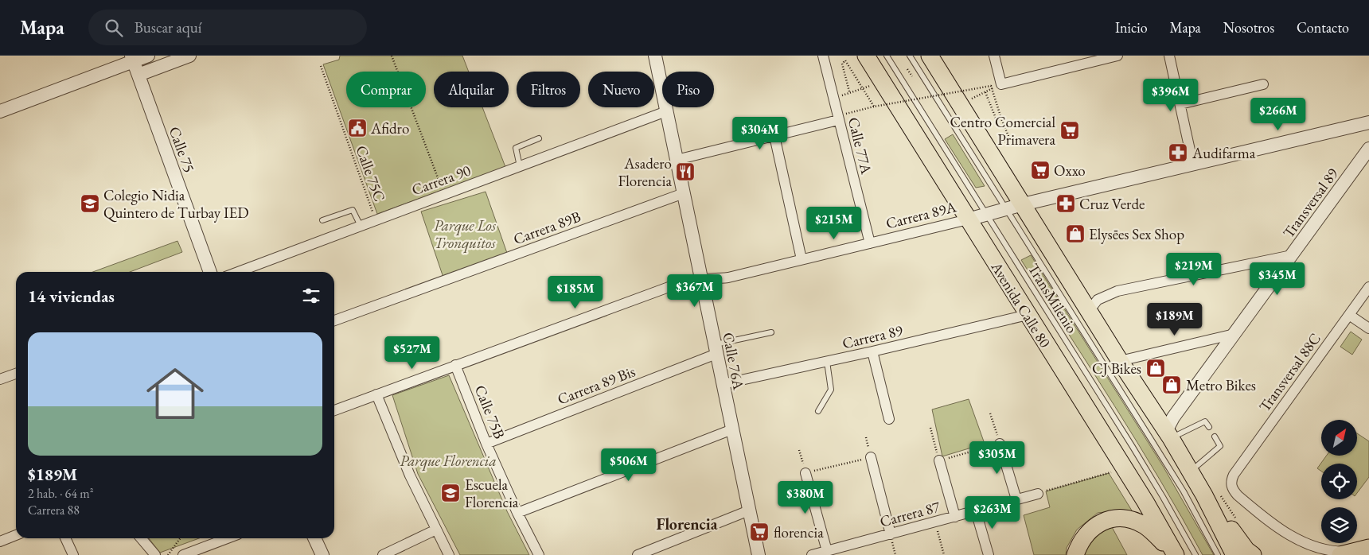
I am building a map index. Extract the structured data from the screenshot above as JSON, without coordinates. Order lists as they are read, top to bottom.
{
  "streets": {
    "highway": ["Avenida Calle 80"],
    "street": [
      "Calle 77A",
      "Calle 75",
      "Carrera 90",
      "Transversal 89",
      "Carrera 89A",
      "Carrera 89B",
      "Carrera 89",
      "Calle 76A",
      "Transversal 88C",
      "Carrera 89 Bis",
      "Calle 75B",
      "Carrera 87"
    ],
    "lane": ["TransMilenio"],
    "path": ["Calle 75C"]
  },
  "crossings": [
    ["Calle 77A", "Carrera 89A"],
    ["Calle 75C", "Carrera 90"],
    ["Carrera 90", "Calle 76A"],
    ["Carrera 89A", "TransMilenio"],
    ["Carrera 89A", "Avenida Calle 80"],
    ["Carrera 89A", "Calle 76A"],
    ["Carrera 89A", "Calle 75B"],
    ["Carrera 89B", "Calle 76A"],
    ["Avenida Calle 80", "Carrera 89"],
    ["Carrera 89", "Calle 76A"],
    ["Calle 76A", "Carrera 89 Bis"],
    ["Carrera 89 Bis", "Calle 75B"]
  ],
  "districts": ["Florencia"],
  "parks": ["Parque Los Tronquitos", "Parque Florencia"],
  "places": {
    "public building": ["Afidro"],
    "supermarket": ["Centro Comercial Primavera", "Oxxo", "florencia"],
    "pharmacy": ["Audifarma", "Cruz Verde"],
    "restaurant": ["Asadero Florencia"],
    "school or university": ["Colegio Nidia Quintero de Turbay IED", "Escuela Florencia"],
    "shop": ["Elysēes Sex Shop", "CJ Bikes", "Metro Bikes"]
  },
  "north": "top right",
  "page": {
    "header": "Mapa",
    "search": "Buscar aquí",
    "nav": [
      "Inicio",
      "Mapa",
      "Nosotros",
      "Contacto"
    ],
    "chip": [
      "Comprar",
      "Alquilar",
      "Filtros",
      "Nuevo",
      "Piso"
    ],
    "price": [
      "$396M",
      "$266M",
      "$304M",
      "$215M",
      "$219M",
      "$345M",
      "$367M",
      "$185M",
      "$189M",
      "$527M",
      "$305M",
      "$506M",
      "$380M",
      "$263M"
    ],
    "heading": "14 viviendas",
    "list": [
      {
        "name": "$189M",
        "note": "2 hab. · 64 m² · Carrera 88"
      }
    ]
  }
}
